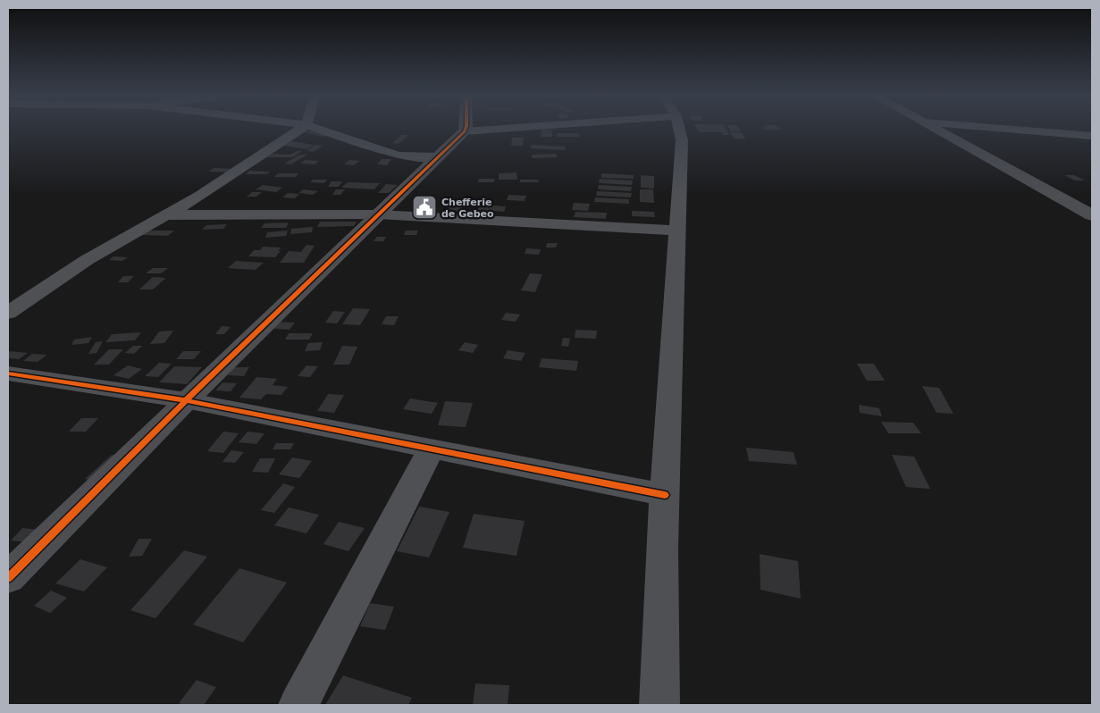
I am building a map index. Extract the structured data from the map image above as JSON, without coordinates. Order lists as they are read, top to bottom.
{
  "places": {
    "public building": ["Chefferie de Gebeo"]
  }
}
